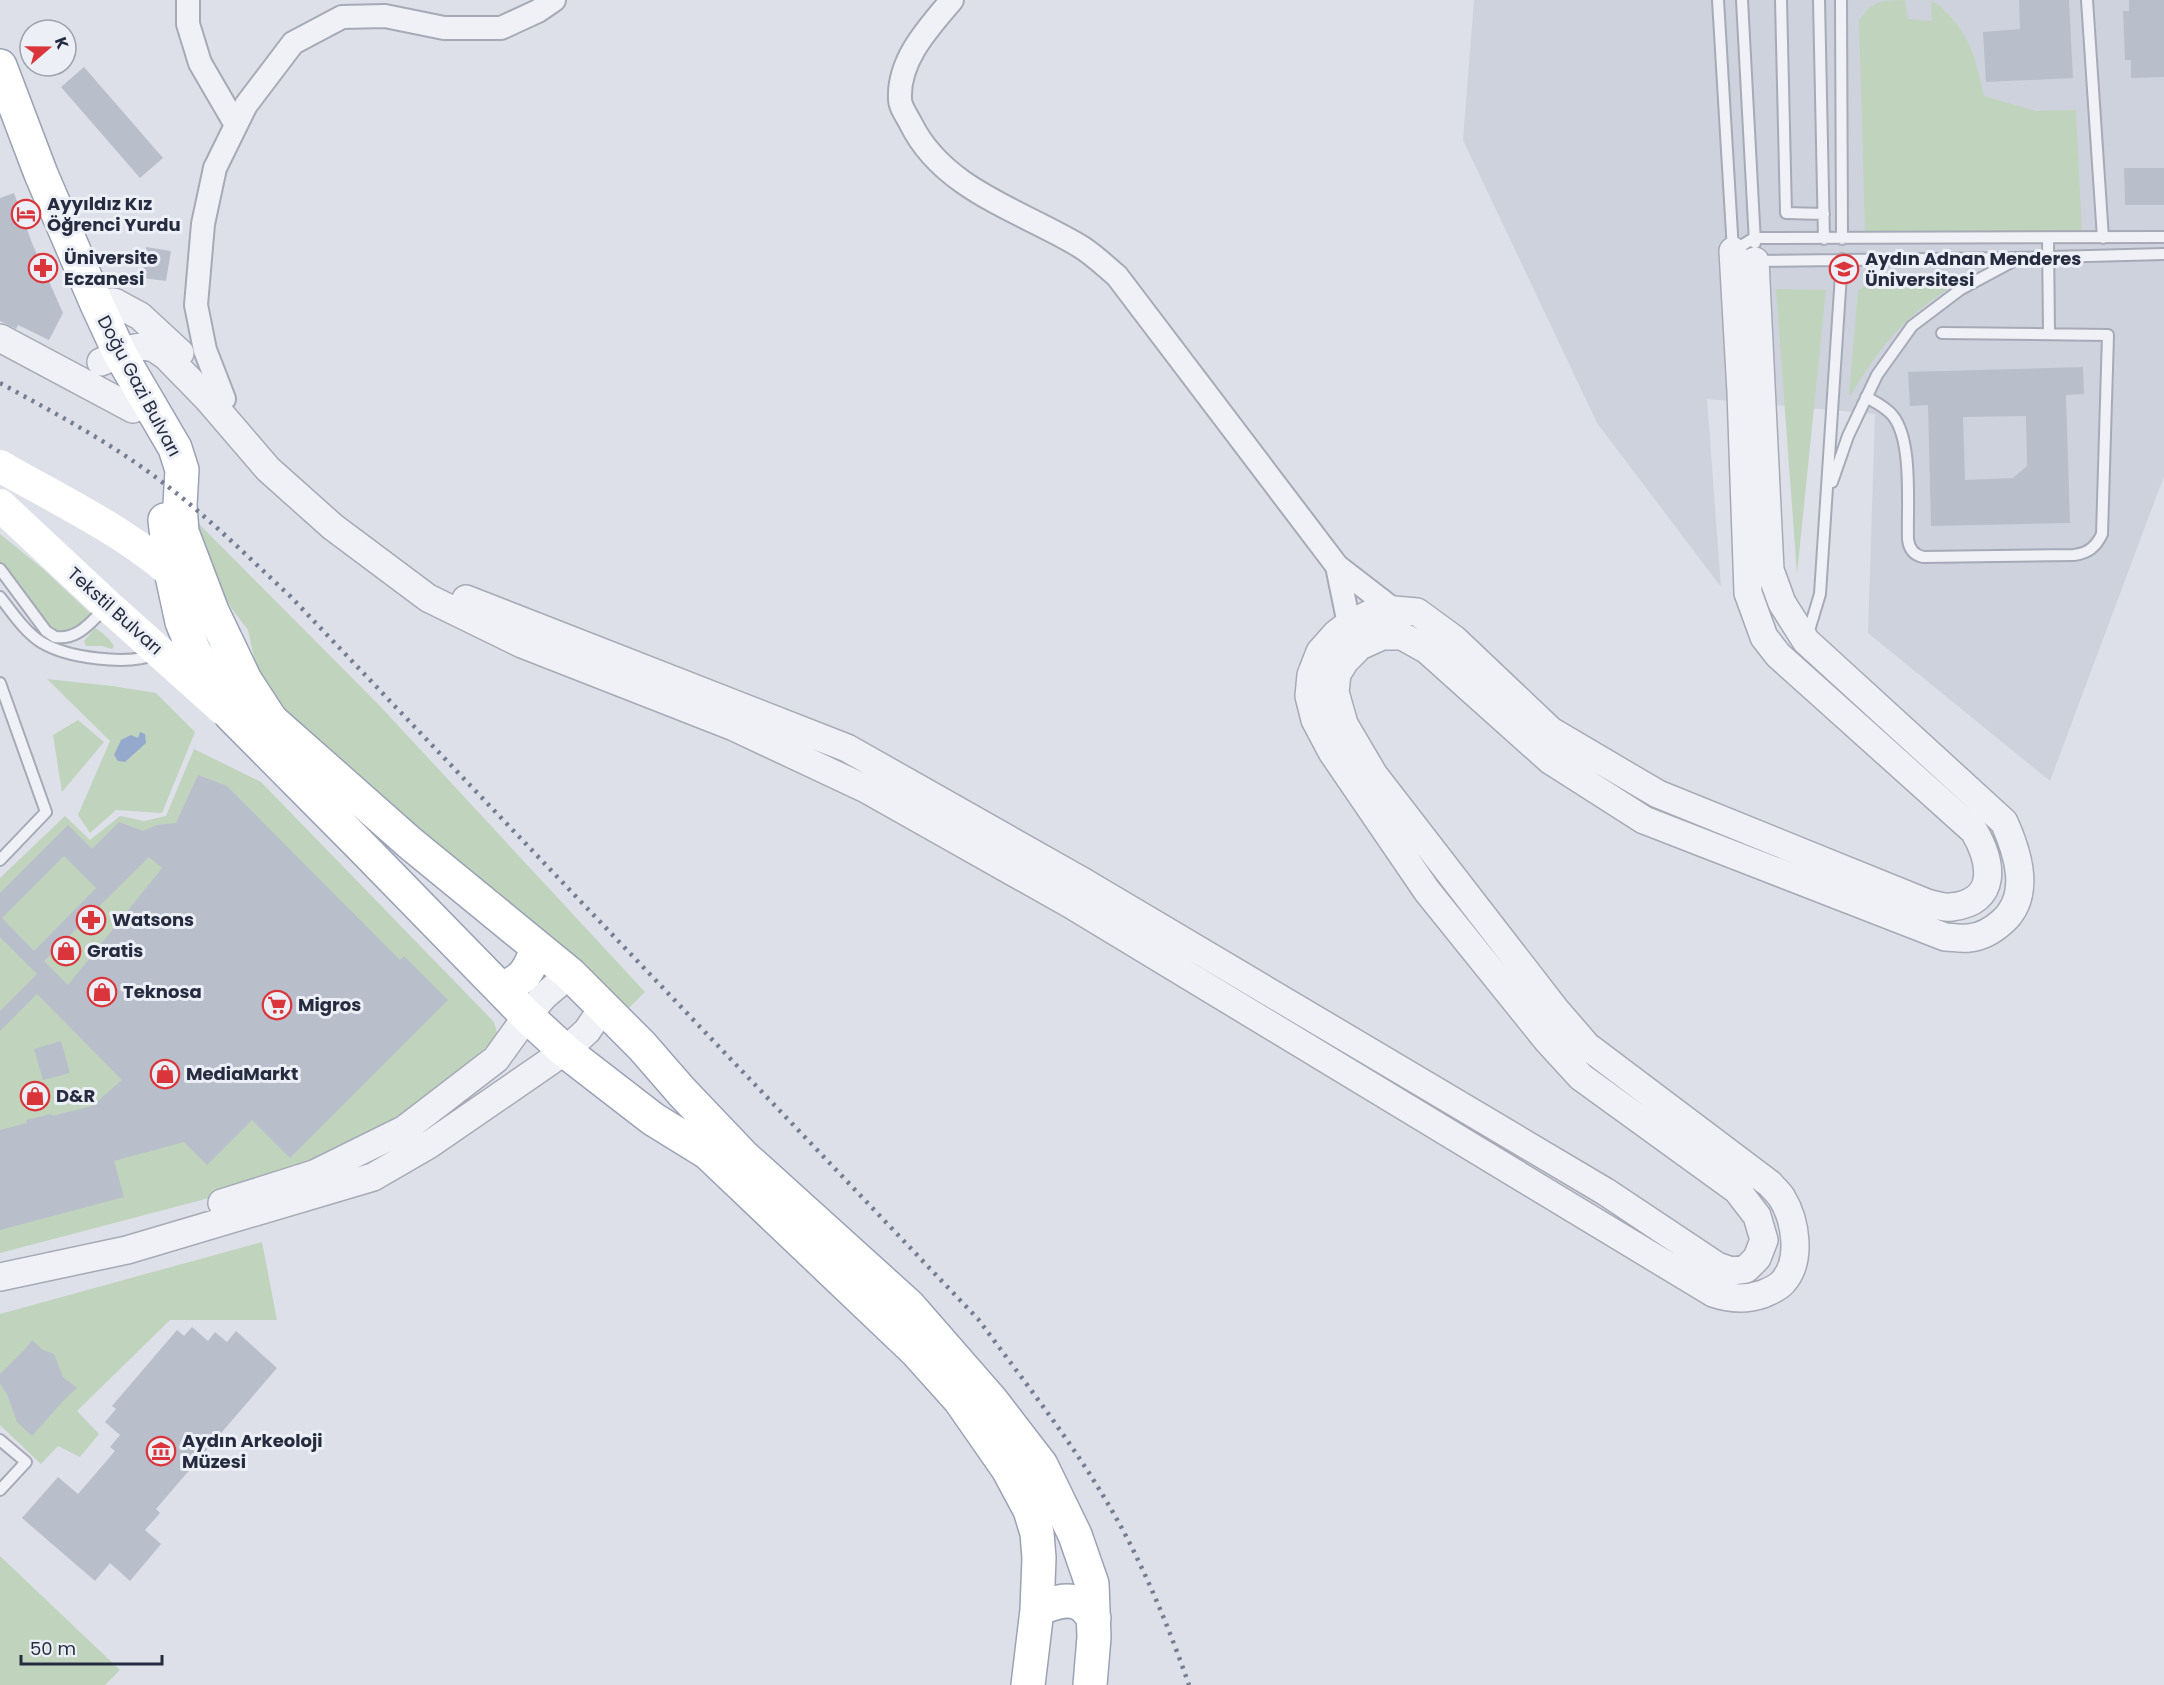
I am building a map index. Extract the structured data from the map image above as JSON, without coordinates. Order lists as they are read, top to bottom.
{
  "streets": {
    "main road": ["Doğu Gazi Bulvarı", "Tekstil Bulvarı"]
  },
  "places": {
    "hotel": ["Ayyıldız Kız Öğrenci Yurdu"],
    "pharmacy": ["Üniversite Eczanesi", "Watsons"],
    "school or university": ["Aydın Adnan Menderes Üniversitesi"],
    "shop": [
      "Gratis",
      "Teknosa",
      "MediaMarkt",
      "D&R"
    ],
    "supermarket": ["Migros"],
    "museum": ["Aydın Arkeoloji Müzesi"]
  },
  "scale_bar": "50 m",
  "north": "right"
}
